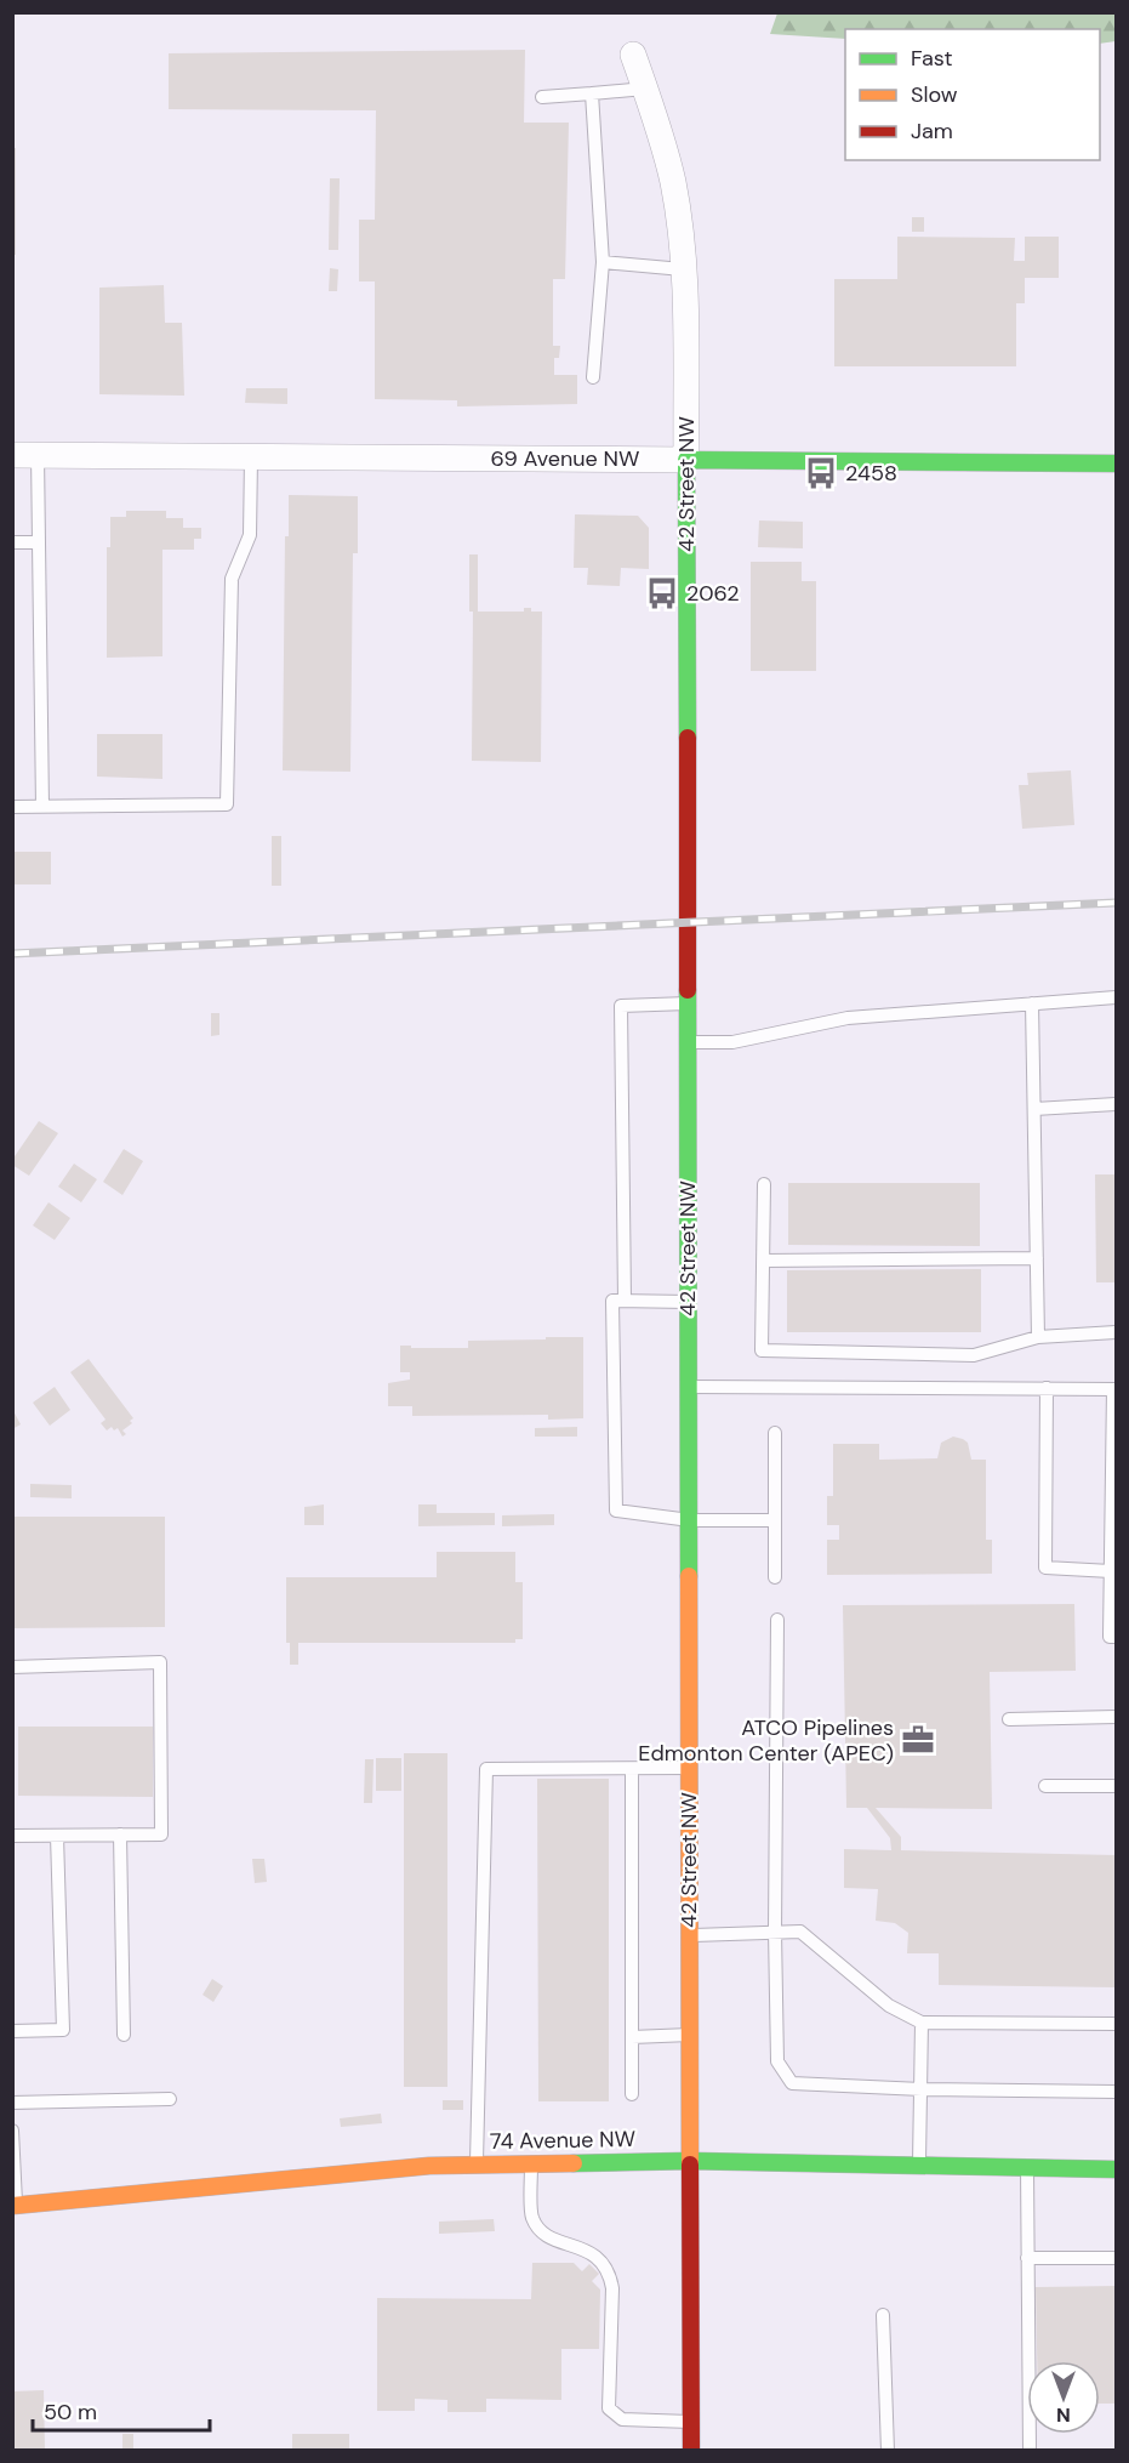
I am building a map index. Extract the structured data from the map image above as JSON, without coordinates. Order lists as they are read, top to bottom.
{
  "streets": {
    "street": ["69 Avenue NW", "42 Street NW", "74 Avenue NW"]
  },
  "crossings": [
    ["69 Avenue NW", "42 Street NW"],
    ["42 Street NW", "74 Avenue NW"]
  ],
  "places": {
    "bus stop": ["2458", "2062"],
    "office": ["ATCO Pipelines Edmonton Center (APEC)"]
  },
  "legend": ["Fast", "Slow", "Jam"],
  "scale_bar": "50 m",
  "north": "bottom"
}
